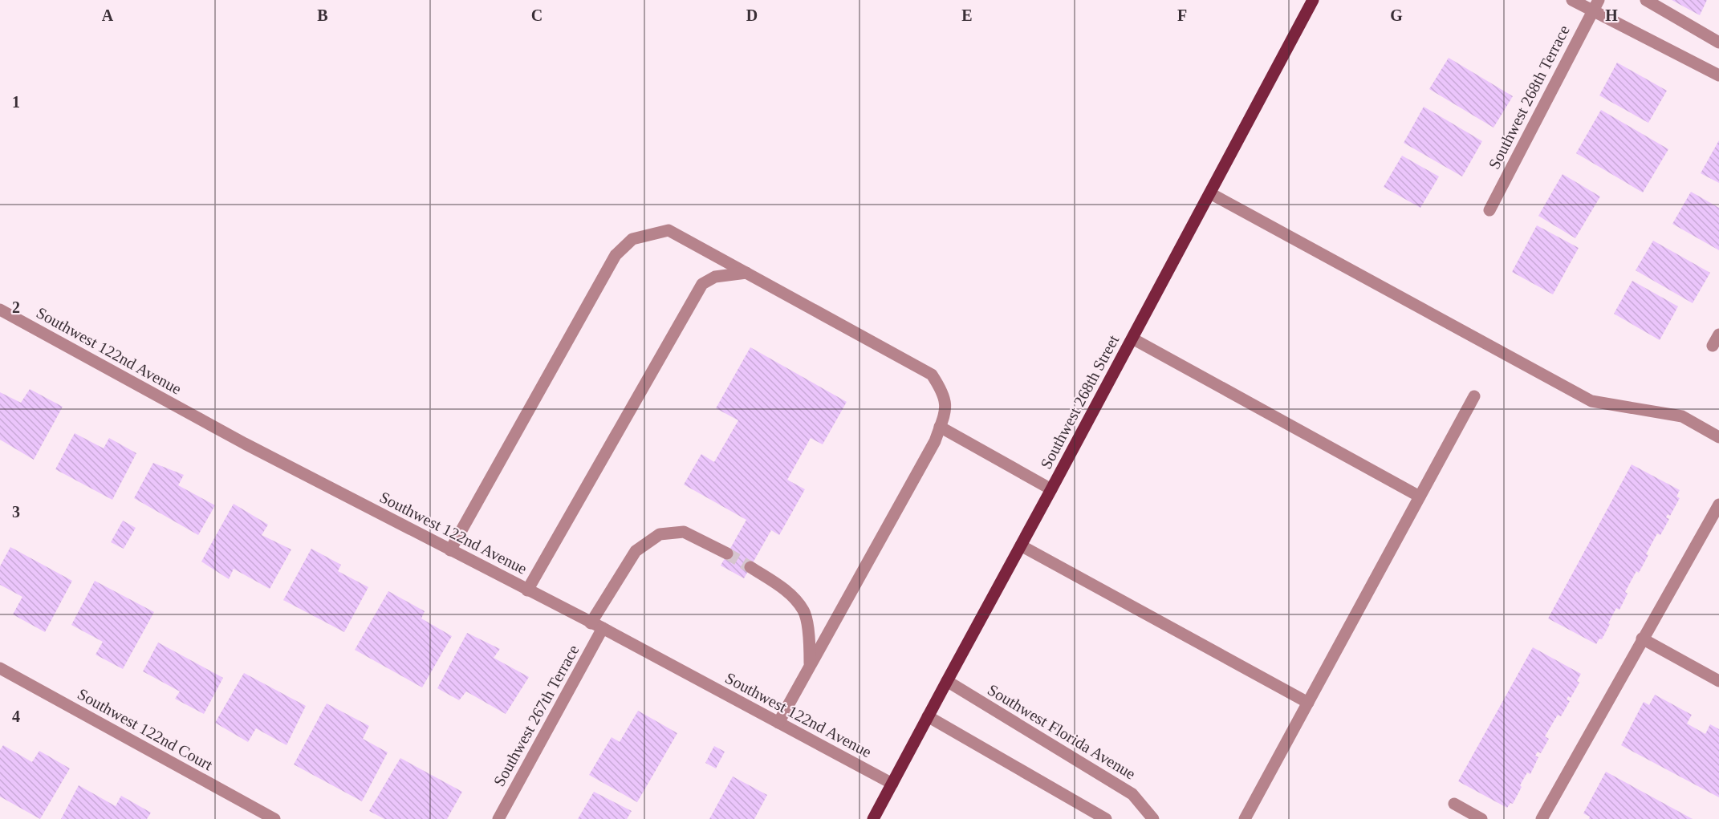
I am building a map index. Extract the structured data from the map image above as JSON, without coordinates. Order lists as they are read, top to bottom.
{
  "streets": {
    "main road": ["Southwest 268th Street"],
    "street": [
      "Southwest 268th Terrace",
      "Southwest 122nd Avenue",
      "Southwest 267th Terrace",
      "Southwest 122nd Court",
      "Southwest Florida Avenue"
    ]
  },
  "crossings": [
    ["Southwest 122nd Avenue", "Southwest 268th Street"],
    ["Southwest 122nd Avenue", "Southwest 267th Terrace"],
    ["Southwest 268th Street", "Southwest Florida Avenue"]
  ],
  "grid": {
    "columns": [
      "A",
      "B",
      "C",
      "D",
      "E",
      "F",
      "G",
      "H"
    ],
    "rows": [
      "1",
      "2",
      "3",
      "4"
    ]
  }
}
